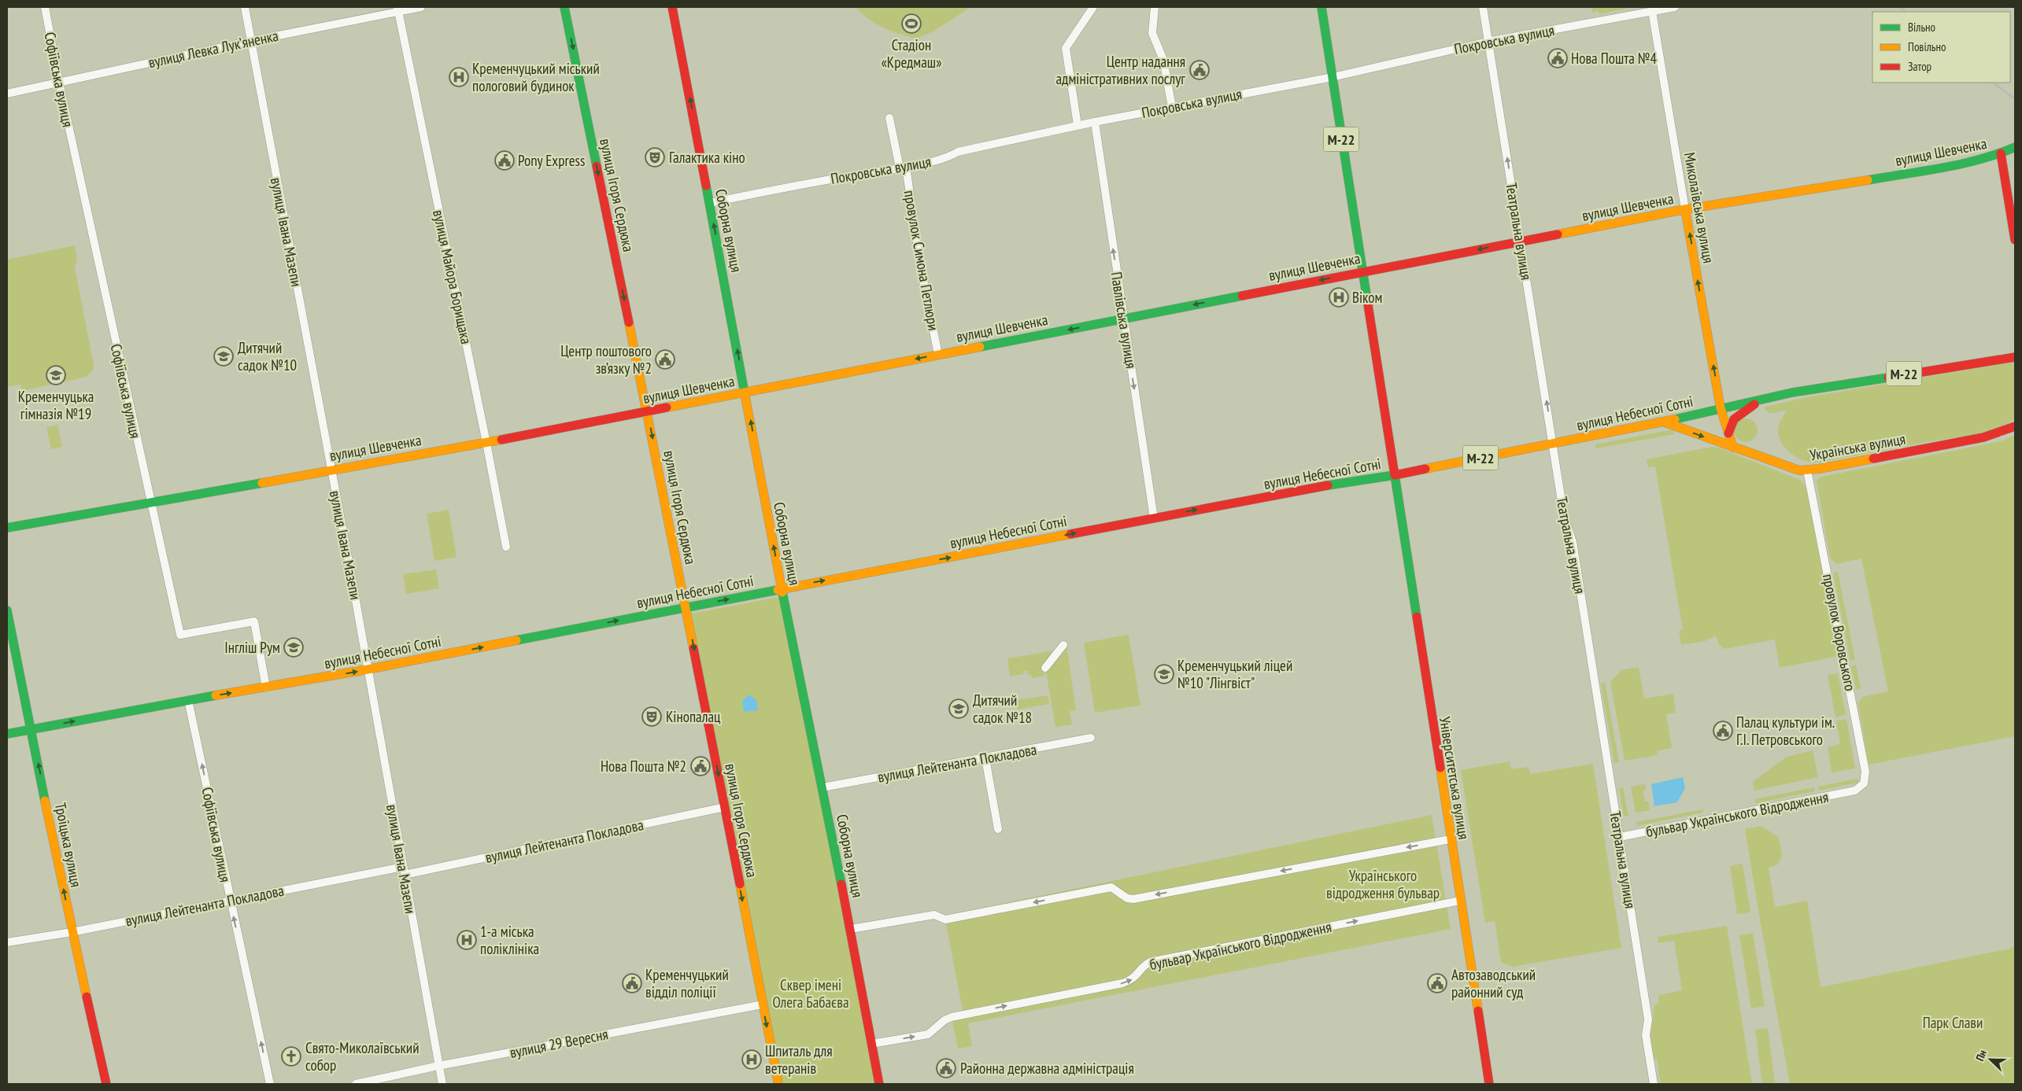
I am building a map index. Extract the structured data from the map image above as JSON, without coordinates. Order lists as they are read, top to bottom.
{
  "streets": {
    "main road": [
      "М-22",
      "вулиця Шевченка",
      "вулиця Ігоря Сердюка",
      "Миколаївська вулиця",
      "Соборна вулиця",
      "вулиця Небесної Сотні",
      "Українська вулиця",
      "Університетська вулиця",
      "Троїцька вулиця"
    ],
    "street": [
      "Покровська вулиця",
      "вулиця Левка Лукʼяненка",
      "Софіївська вулиця",
      "Театральна вулиця",
      "вулиця Івана Мазепи",
      "провулок Симона Петлюри",
      "вулиця Майора Борищака",
      "Павлівська вулиця",
      "провулок Воровського",
      "вулиця Лейтенанта Покладова",
      "бульвар Українського Відродження",
      "вулиця 29 Вересня"
    ]
  },
  "crossings": [
    ["Покровська вулиця", "М-22"],
    ["Покровська вулиця", "Миколаївська вулиця"],
    ["Покровська вулиця", "Соборна вулиця"],
    ["Покровська вулиця", "Театральна вулиця"],
    ["Покровська вулиця", "провулок Симона Петлюри"],
    ["Покровська вулиця", "Павлівська вулиця"],
    ["вулиця Левка Лукʼяненка", "Софіївська вулиця"],
    ["вулиця Левка Лукʼяненка", "вулиця Івана Мазепи"],
    ["вулиця Левка Лукʼяненка", "вулиця Майора Борищака"],
    ["Софіївська вулиця", "вулиця Шевченка"],
    ["Софіївська вулиця", "вулиця Небесної Сотні"],
    ["Софіївська вулиця", "вулиця Лейтенанта Покладова"],
    ["М-22", "вулиця Шевченка"],
    ["М-22", "вулиця Небесної Сотні"],
    ["М-22", "Університетська вулиця"],
    ["вулиця Шевченка", "вулиця Ігоря Сердюка"],
    ["вулиця Шевченка", "Миколаївська вулиця"],
    ["вулиця Шевченка", "Соборна вулиця"],
    ["вулиця Шевченка", "Театральна вулиця"],
    ["вулиця Шевченка", "вулиця Івана Мазепи"],
    ["вулиця Шевченка", "провулок Симона Петлюри"],
    ["вулиця Шевченка", "вулиця Майора Борищака"],
    ["вулиця Шевченка", "Павлівська вулиця"],
    ["вулиця Ігоря Сердюка", "вулиця Небесної Сотні"],
    ["вулиця Ігоря Сердюка", "вулиця Лейтенанта Покладова"],
    ["вулиця Ігоря Сердюка", "вулиця 29 Вересня"],
    ["Миколаївська вулиця", "вулиця Небесної Сотні"],
    ["Миколаївська вулиця", "Українська вулиця"],
    ["Соборна вулиця", "вулиця Небесної Сотні"],
    ["Соборна вулиця", "вулиця Лейтенанта Покладова"],
    ["Соборна вулиця", "бульвар Українського Відродження"],
    ["Театральна вулиця", "вулиця Небесної Сотні"],
    ["Театральна вулиця", "бульвар Українського Відродження"],
    ["вулиця Івана Мазепи", "вулиця Небесної Сотні"],
    ["вулиця Івана Мазепи", "вулиця Лейтенанта Покладова"],
    ["вулиця Івана Мазепи", "вулиця 29 Вересня"],
    ["Павлівська вулиця", "вулиця Небесної Сотні"],
    ["вулиця Небесної Сотні", "Українська вулиця"],
    ["вулиця Небесної Сотні", "Університетська вулиця"],
    ["вулиця Небесної Сотні", "Троїцька вулиця"],
    ["Українська вулиця", "провулок Воровського"],
    ["провулок Воровського", "бульвар Українського Відродження"],
    ["вулиця Лейтенанта Покладова", "Троїцька вулиця"],
    ["Університетська вулиця", "бульвар Українського Відродження"]
  ],
  "one_way": [
    "вулиця Шевченка",
    "вулиця Ігоря Сердюка",
    "Миколаївська вулиця",
    "Соборна вулиця",
    "Театральна вулиця",
    "вулиця Небесної Сотні",
    "Троїцька вулиця"
  ],
  "parks": ["Українського відродження бульвар", "Сквер імені Олега Бабаєва", "Парк Слави"],
  "places": {
    "sports": ["Стадіон «Кредмаш»"],
    "public building": [
      "Нова Пошта №4",
      "Центр надання адміністративних послуг",
      "Pony Express",
      "Центр поштового зв’язку №2",
      "Палац культури ім. Г.І. Петровського",
      "Нова Пошта №2",
      "Кременчуцький відділ поліції",
      "Автозаводський районний суд",
      "Районна державна адміністрація"
    ],
    "hospital": [
      "Кременчуцький міський пологовий будинок",
      "Віком",
      "1-а міська поліклініка",
      "Шпиталь для ветеранів"
    ],
    "theatre": ["Галактика кіно", "Кінопалац"],
    "school or university": [
      "Дитячий садок №10",
      "Кременчуцька гімназія №19",
      "Інгліш Рум",
      "Кременчуцький ліцей №10 \"Лінгвіст\"",
      "Дитячий садок №18"
    ],
    "church": ["Свято-Миколаївський собор"]
  },
  "legend": ["Вільно", "Повільно", "Затор"],
  "north": "top left"
}
